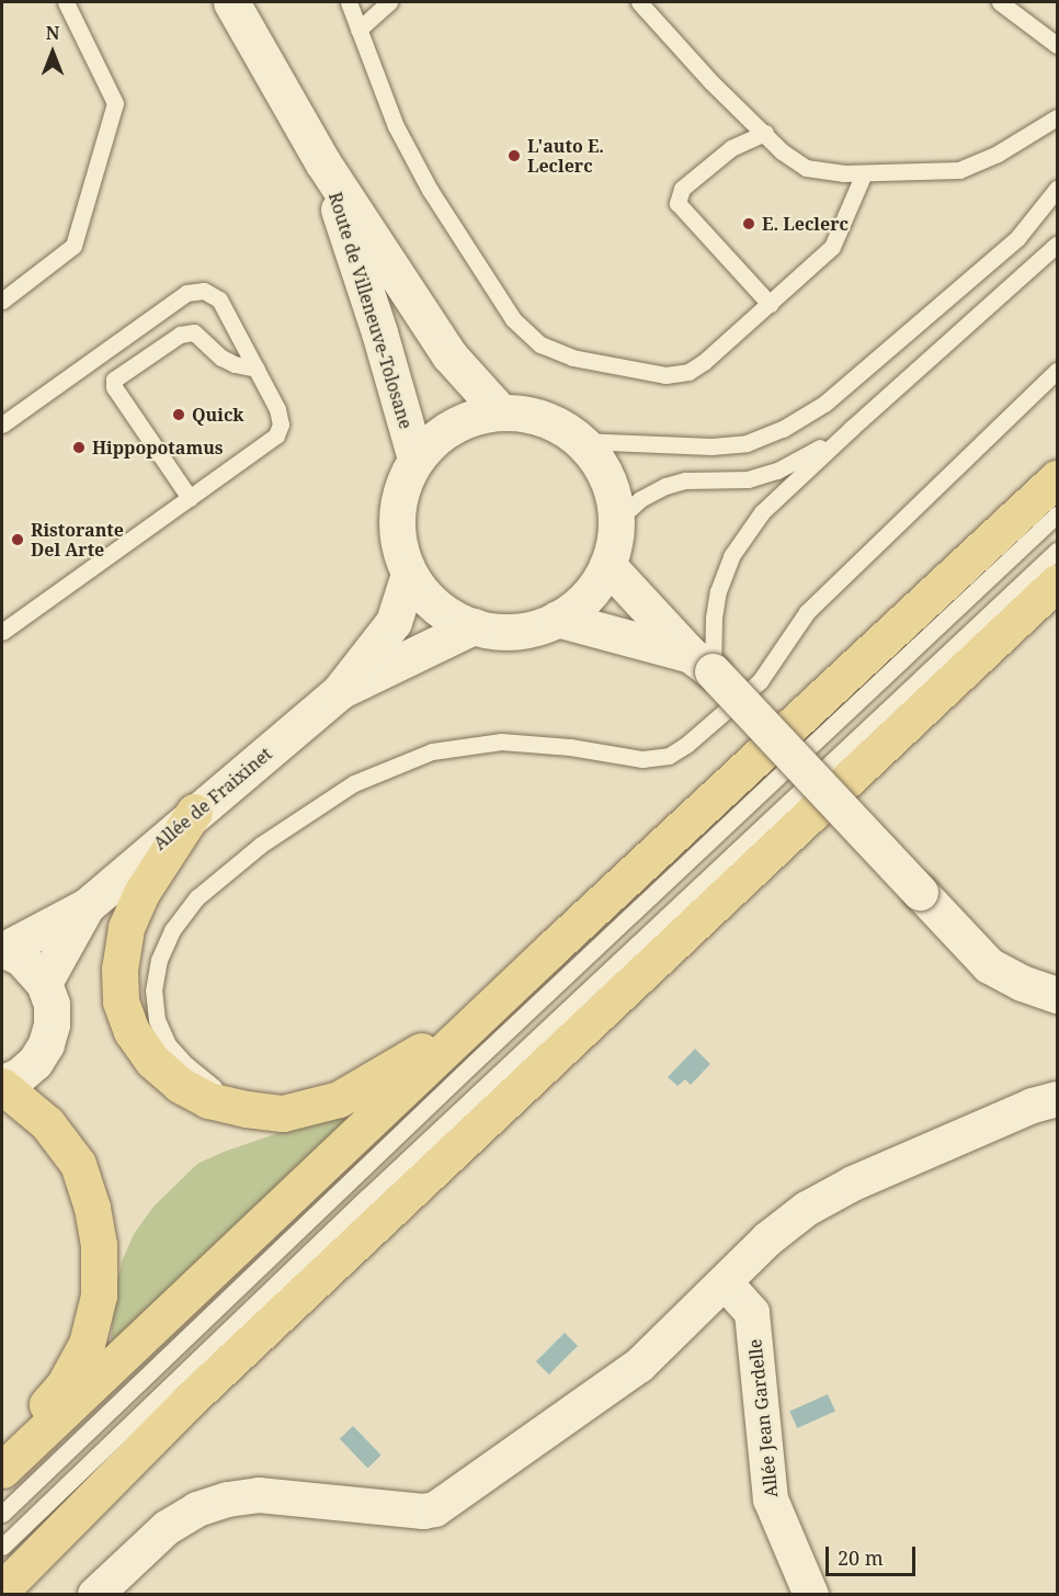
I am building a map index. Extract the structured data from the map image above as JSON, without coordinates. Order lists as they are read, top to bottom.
{
  "streets": {
    "street": ["Route de Villeneuve-Tolosane", "Allée de Fraixinet", "Allée Jean Gardelle"]
  },
  "crossings": [
    ["Route de Villeneuve-Tolosane", "Allée de Fraixinet"]
  ],
  "places": [
    "L'auto E. Leclerc",
    "E. Leclerc",
    "Quick",
    "Hippopotamus",
    "Ristorante Del Arte"
  ],
  "scale_bar": "20 m",
  "north": "top"
}
